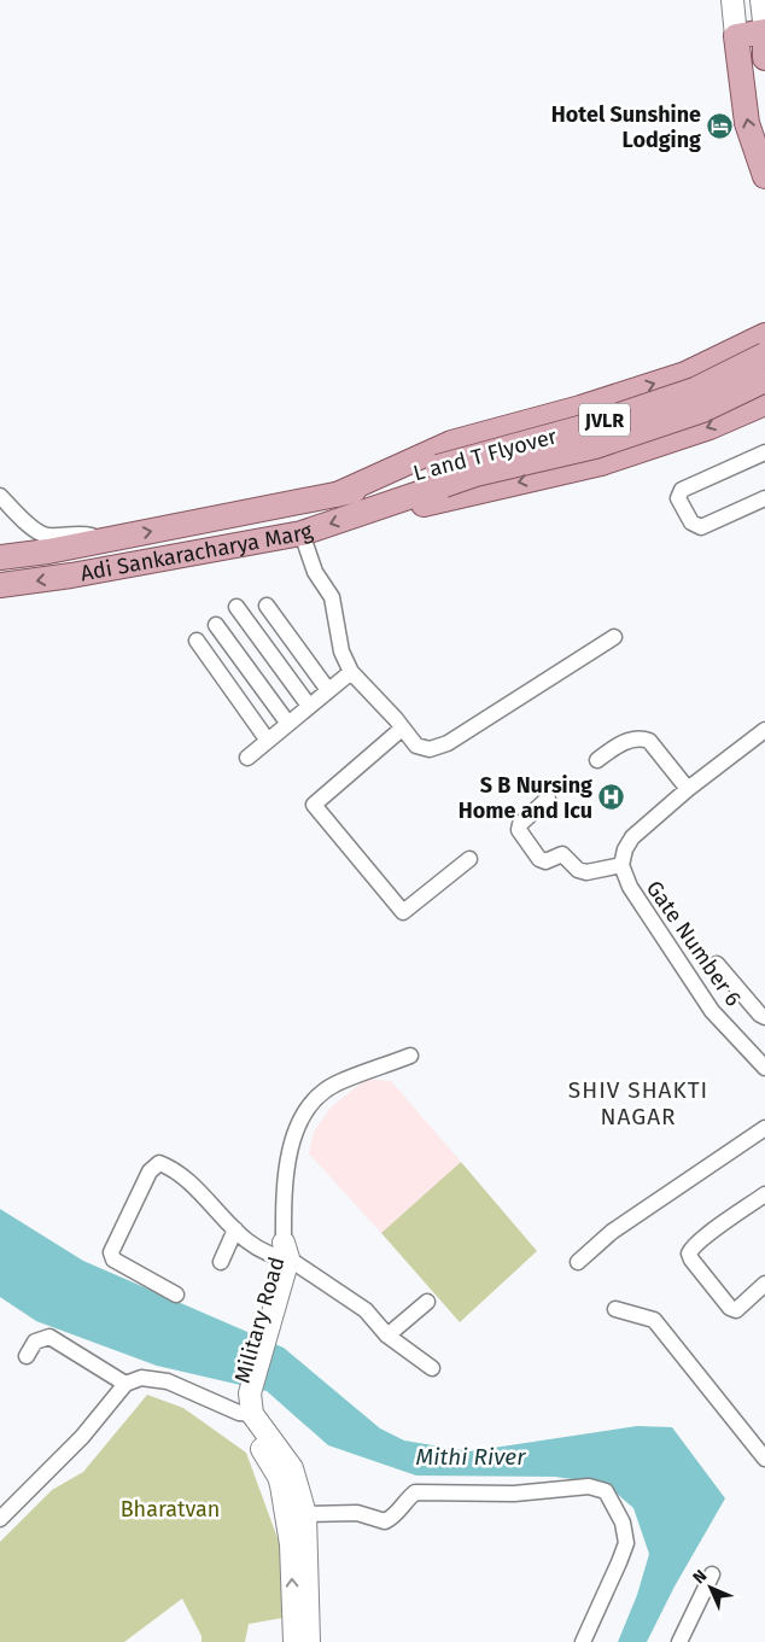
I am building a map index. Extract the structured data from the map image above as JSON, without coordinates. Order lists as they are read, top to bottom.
{
  "streets": {
    "main road": ["JVLR", "L and T Flyover", "Adi Sankaracharya Marg"],
    "street": ["Gate Number 6", "Military Road"]
  },
  "crossings": [
    ["L and T Flyover", "Adi Sankaracharya Marg"]
  ],
  "districts": ["SHIV SHAKTI NAGAR"],
  "water": ["Mithi River"],
  "parks": ["Bharatvan"],
  "places": {
    "hotel": ["Hotel Sunshine Lodging"],
    "hospital": ["S B Nursing Home and Icu"]
  },
  "north": "top left"
}
